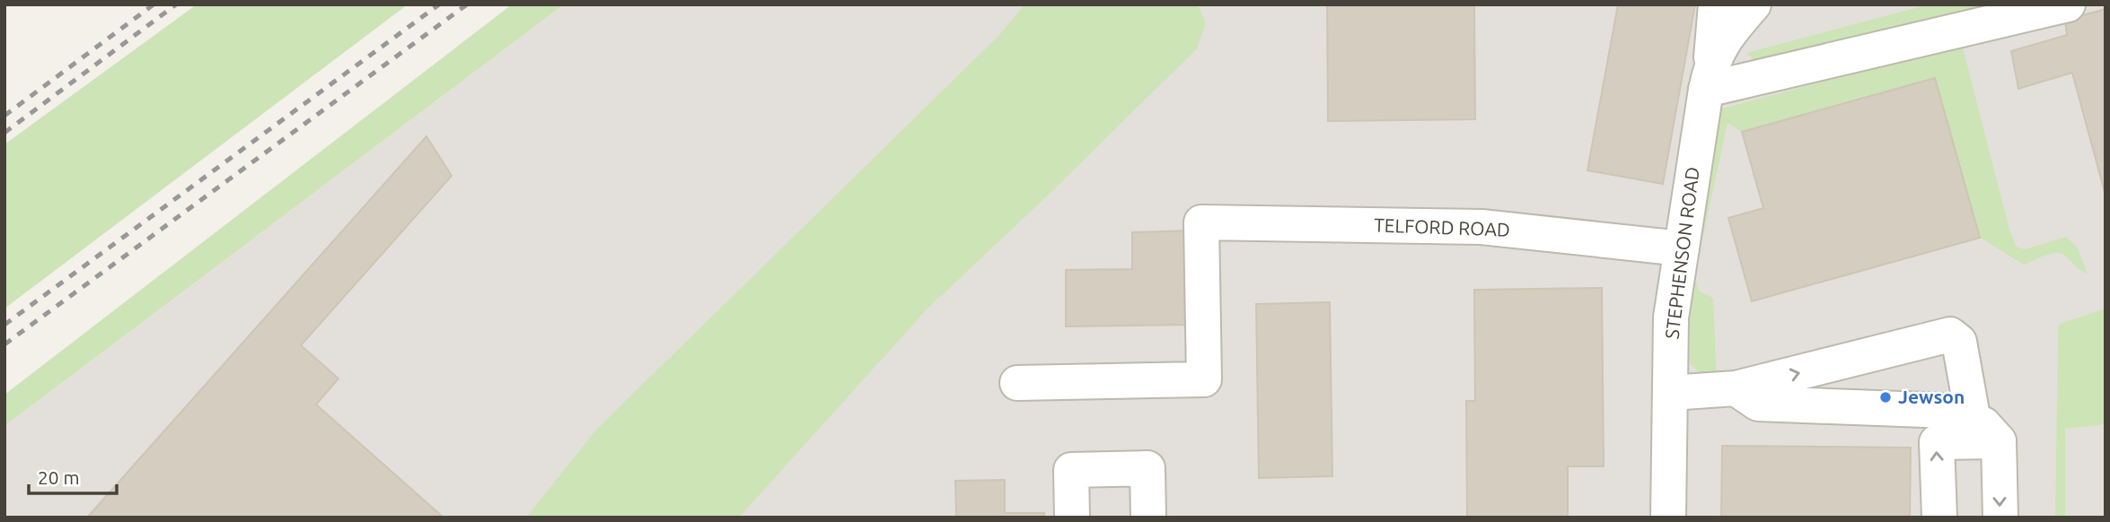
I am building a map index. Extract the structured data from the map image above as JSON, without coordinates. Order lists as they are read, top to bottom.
{
  "streets": {
    "street": ["TELFORD ROAD", "STEPHENSON ROAD"]
  },
  "crossings": [
    ["TELFORD ROAD", "STEPHENSON ROAD"]
  ],
  "places": ["Jewson"],
  "scale_bar": "20 m"
}
